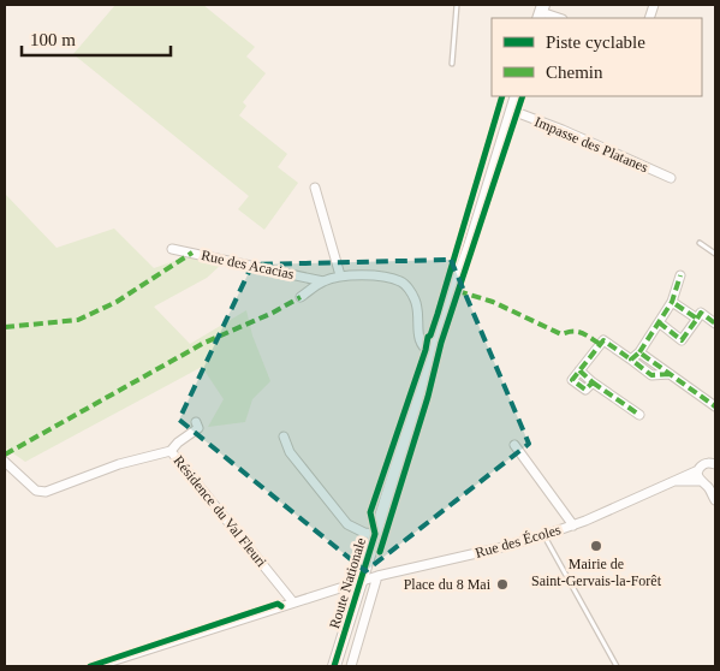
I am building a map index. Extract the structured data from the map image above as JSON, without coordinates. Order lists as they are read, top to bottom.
{
  "streets": {
    "main road": ["Route Nationale"],
    "street": [
      "Impasse des Platanes",
      "Rue des Acacias",
      "Résidence du Val Fleuri",
      "Rue des Écoles"
    ]
  },
  "crossings": [
    ["Impasse des Platanes", "Route Nationale"],
    ["Rue des Acacias", "Route Nationale"],
    ["Résidence du Val Fleuri", "Rue des Écoles"],
    ["Rue des Écoles", "Route Nationale"]
  ],
  "places": ["Mairie de Saint-Gervais-la-Forêt", "Place du 8 Mai"],
  "legend": ["Piste cyclable", "Chemin"],
  "scale_bar": "100 m"
}
